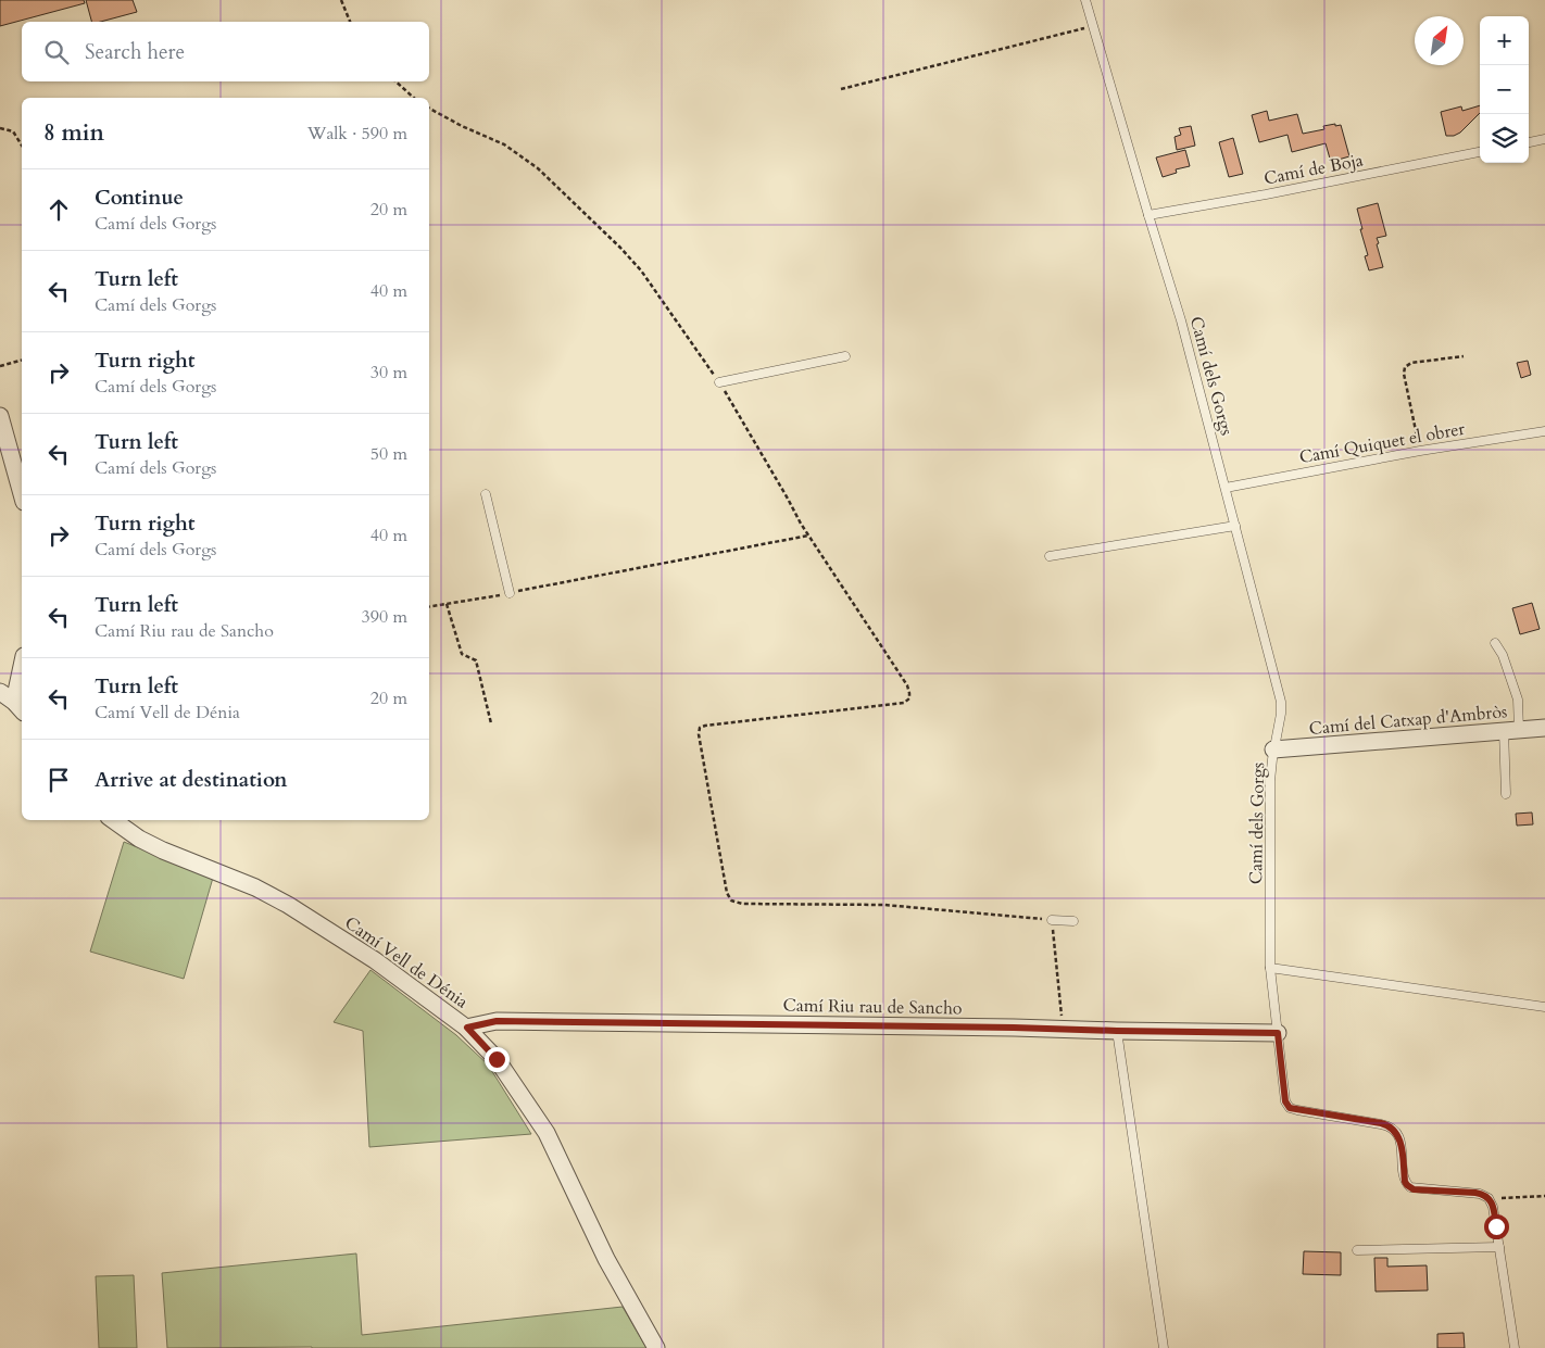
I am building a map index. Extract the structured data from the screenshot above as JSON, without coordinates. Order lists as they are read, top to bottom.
{
  "streets": {
    "street": ["Camí del Catxap d'Ambròs", "Camí Vell de Dénia", "Camí Riu rau de Sancho"],
    "lane": ["Camí de Boja", "Camí dels Gorgs", "Camí Quiquet el obrer"]
  },
  "crossings": [
    ["Camí de Boja", "Camí dels Gorgs"],
    ["Camí dels Gorgs", "Camí Quiquet el obrer"],
    ["Camí dels Gorgs", "Camí del Catxap d'Ambròs"],
    ["Camí dels Gorgs", "Camí Riu rau de Sancho"],
    ["Camí Vell de Dénia", "Camí Riu rau de Sancho"]
  ],
  "north": "top right",
  "page": {
    "map_buttons": ["+", "−"],
    "search": "Search here",
    "heading": ["8 min", "Walk · 590 m"],
    "list": [
      ["Continue", "Camí dels Gorgs", "20 m"],
      ["Turn left", "Camí dels Gorgs", "40 m"],
      ["Turn right", "Camí dels Gorgs", "30 m"],
      ["Turn left", "Camí dels Gorgs", "50 m"],
      ["Turn right", "Camí dels Gorgs", "40 m"],
      ["Turn left", "Camí Riu rau de Sancho", "390 m"],
      ["Turn left", "Camí Vell de Dénia", "20 m"],
      "Arrive at destination"
    ]
  }
}
